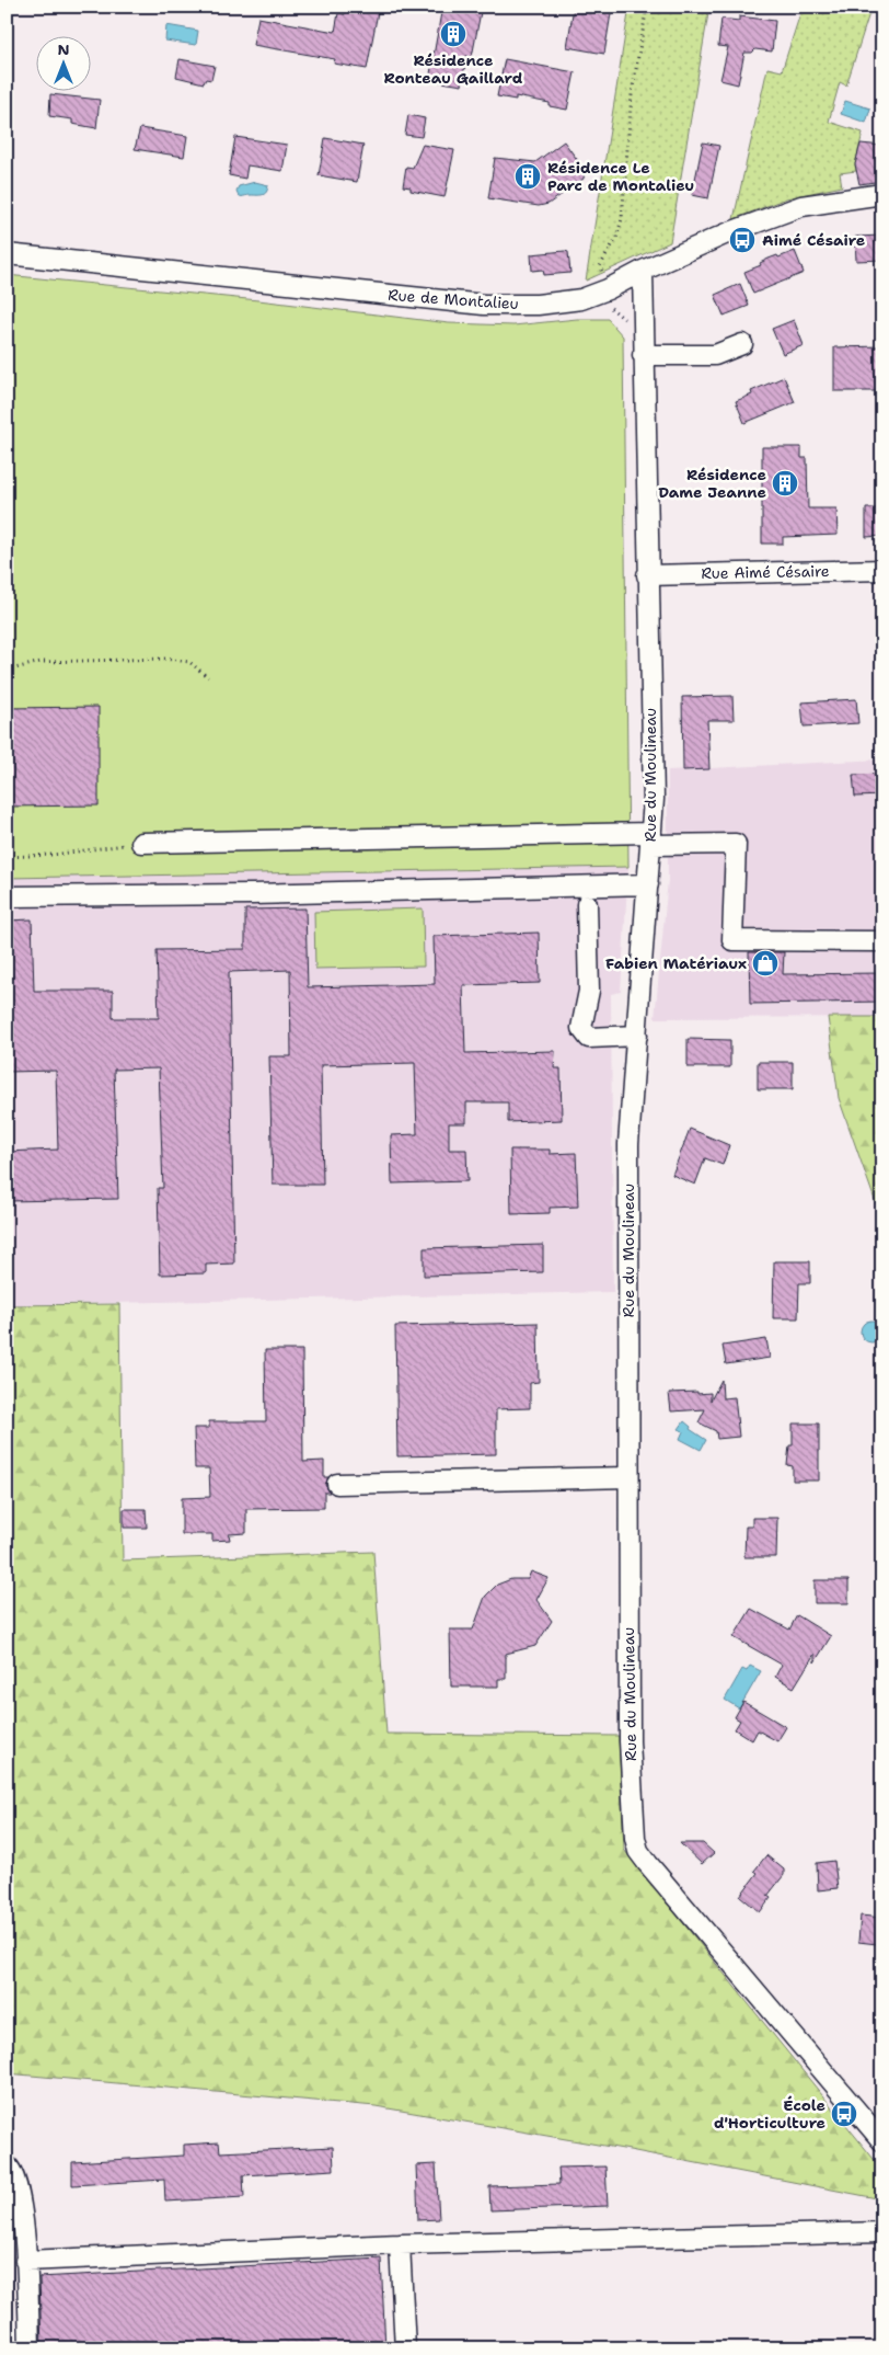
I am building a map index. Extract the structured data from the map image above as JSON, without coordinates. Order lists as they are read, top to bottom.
{
  "streets": {
    "street": ["Rue de Montalieu", "Rue Aimé Césaire", "Rue du Moulineau"]
  },
  "crossings": [
    ["Rue de Montalieu", "Rue du Moulineau"],
    ["Rue Aimé Césaire", "Rue du Moulineau"]
  ],
  "places": {
    "building": ["Résidence Ronteau Gaillard", "Résidence Le Parc de Montalieu", "Résidence Dame Jeanne"],
    "bus stop": ["Aimé Césaire", "École d'Horticulture"],
    "shop": ["Fabien Matériaux"]
  },
  "north": "top"
}
